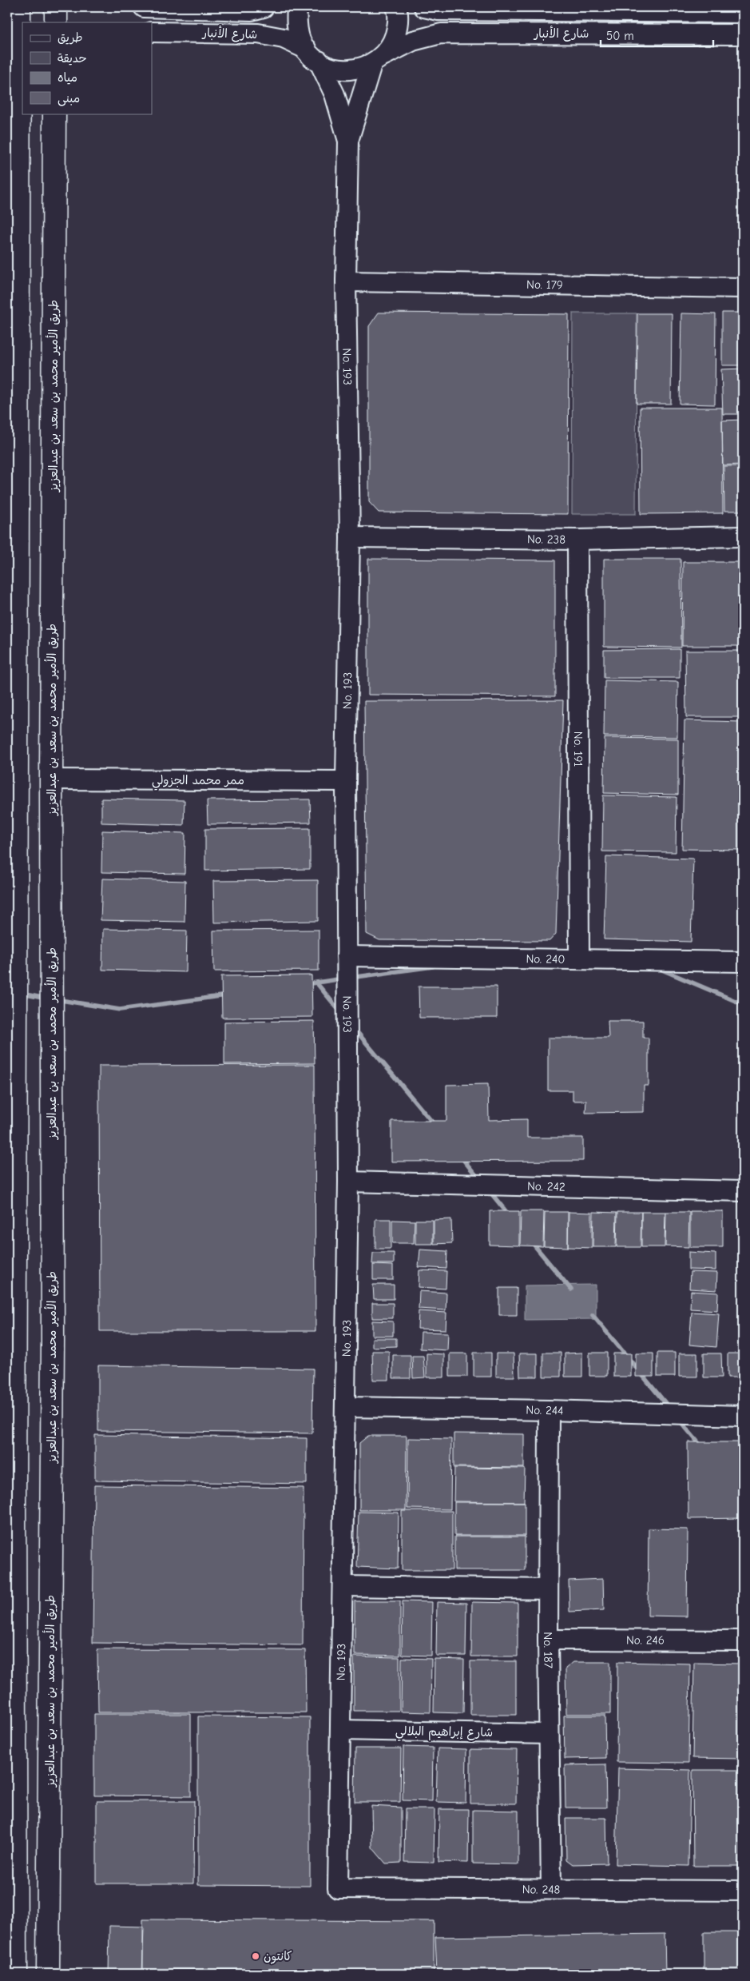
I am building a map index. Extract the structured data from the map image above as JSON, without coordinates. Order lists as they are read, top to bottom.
{
  "streets": {
    "main road": ["طريق الأمير محمد بن سعد بن عبدالعزيز"],
    "street": [
      "شارع الأنبار",
      "No. 179",
      "No. 193",
      "No. 238",
      "No. 191",
      "ممر محمد الجزولي",
      "No. 240",
      "No. 242",
      "No. 244",
      "No. 246",
      "No. 187",
      "شارع إبراهيم البلالي",
      "No. 248"
    ]
  },
  "crossings": [
    ["شارع الأنبار", "No. 193"],
    ["No. 179", "No. 193"],
    ["No. 193", "No. 238"],
    ["No. 193", "ممر محمد الجزولي"],
    ["No. 193", "No. 240"],
    ["No. 193", "No. 242"],
    ["No. 193", "No. 244"],
    ["No. 193", "شارع إبراهيم البلالي"],
    ["No. 193", "No. 248"],
    ["طريق الأمير محمد بن سعد بن عبدالعزيز", "ممر محمد الجزولي"],
    ["No. 238", "No. 191"],
    ["No. 191", "No. 240"],
    ["No. 244", "No. 187"],
    ["No. 246", "No. 187"],
    ["No. 187", "شارع إبراهيم البلالي"],
    ["No. 187", "No. 248"]
  ],
  "places": ["كانتون"],
  "legend": [
    "طريق",
    "حديقة",
    "مياه",
    "مبنى"
  ],
  "scale_bar": "50 m"
}
